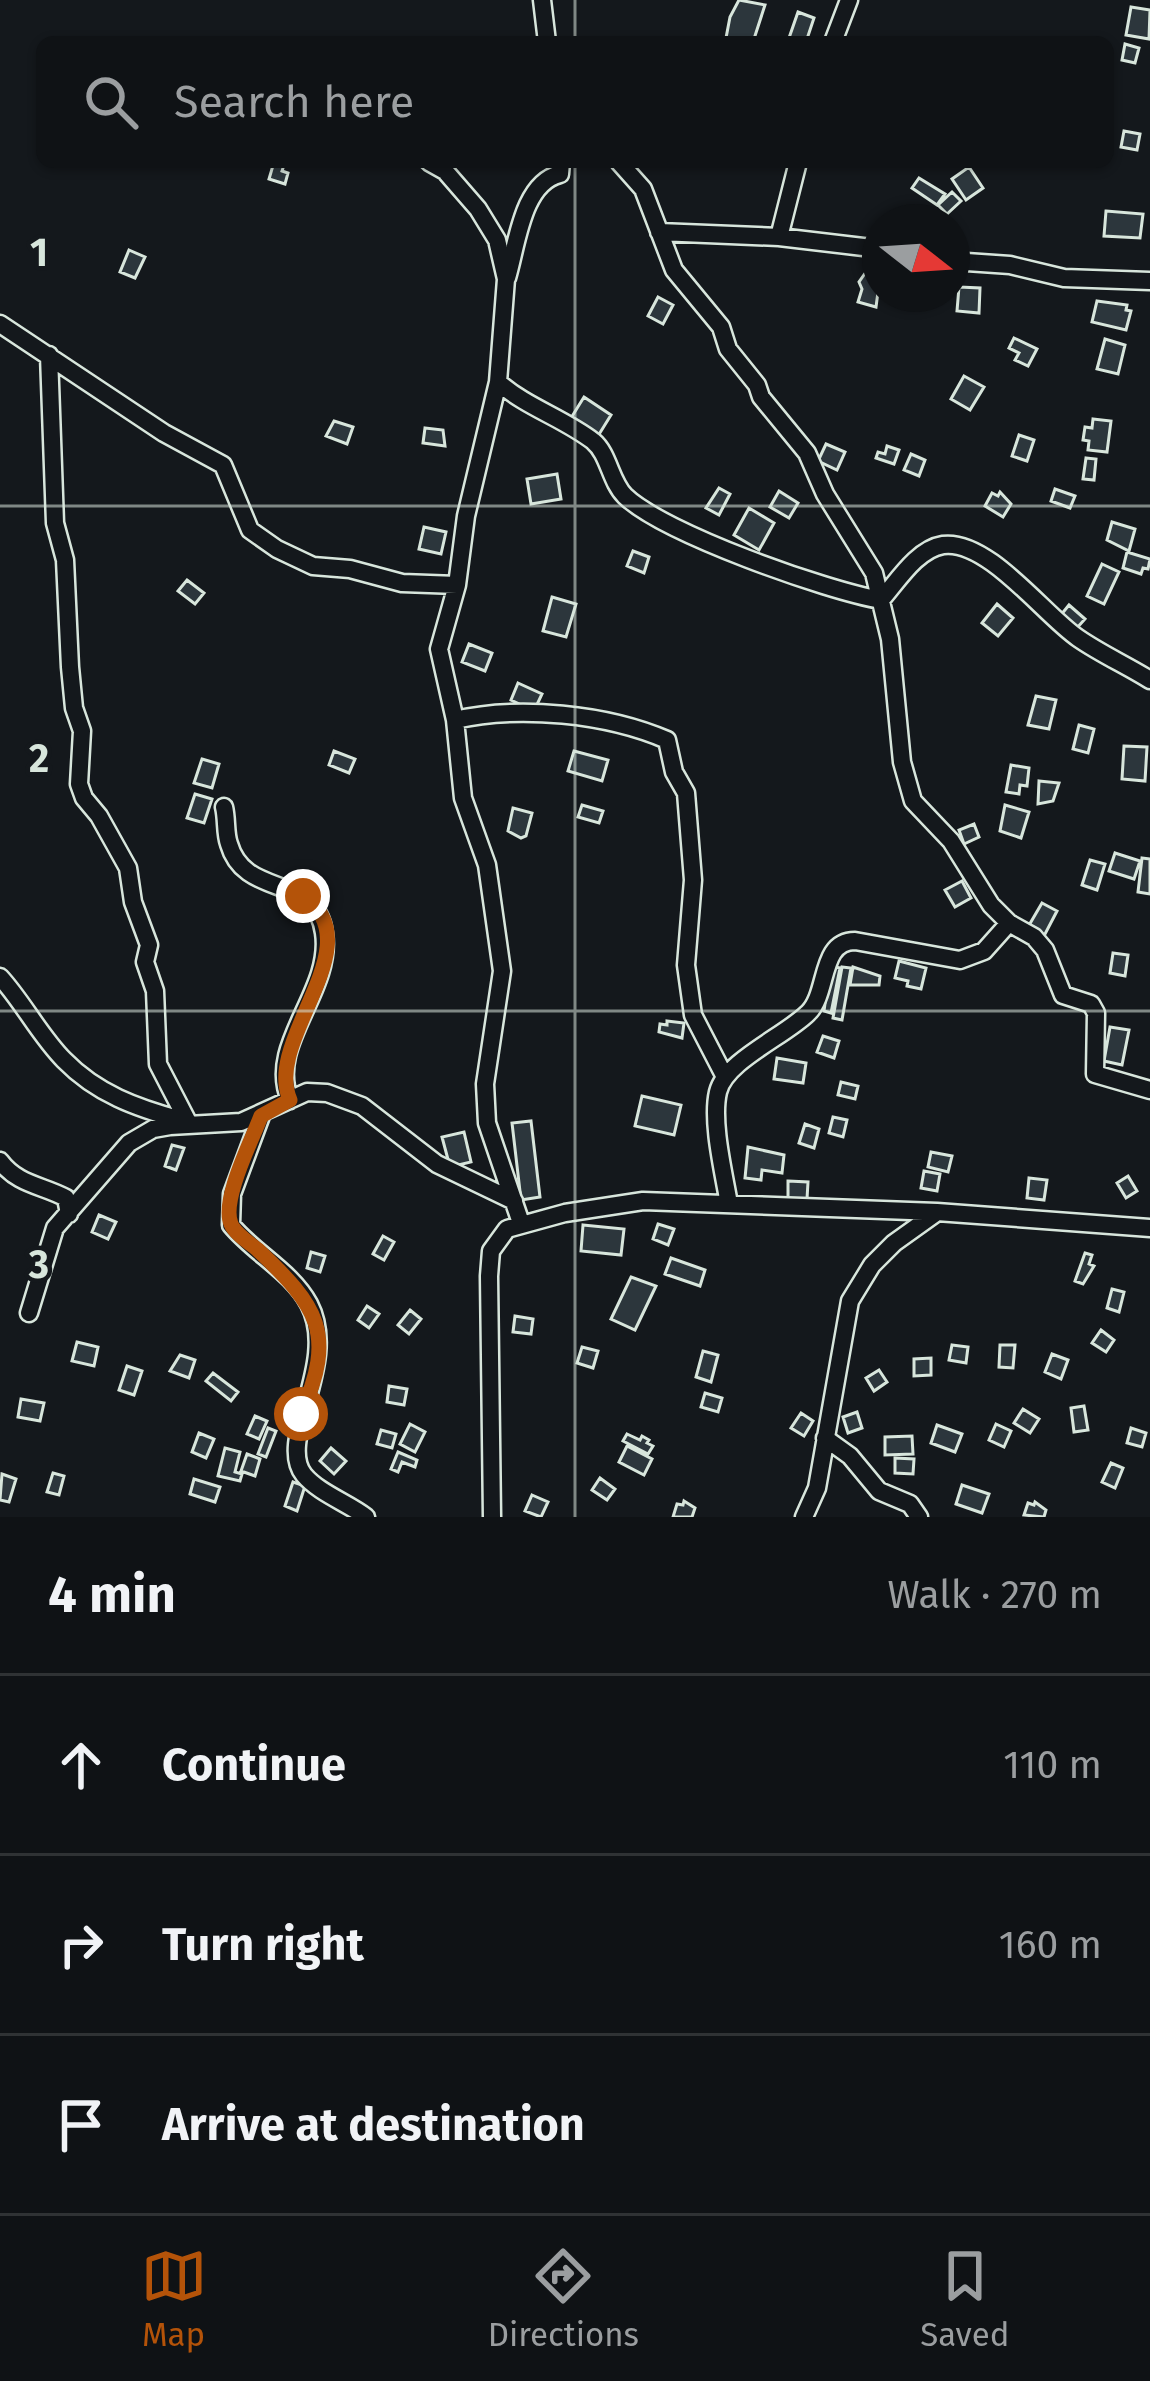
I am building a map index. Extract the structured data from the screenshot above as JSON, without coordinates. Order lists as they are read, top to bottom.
{
  "north": "right",
  "page": {
    "search": "Search here",
    "heading": ["4 min", "Walk · 270 m"],
    "list": [
      ["Continue", "110 m"],
      ["Turn right", "160 m"],
      "Arrive at destination"
    ],
    "nav": ["Map", "Directions", "Saved"]
  },
  "grid": {
    "rows": ["1", "2", "3"]
  }
}
